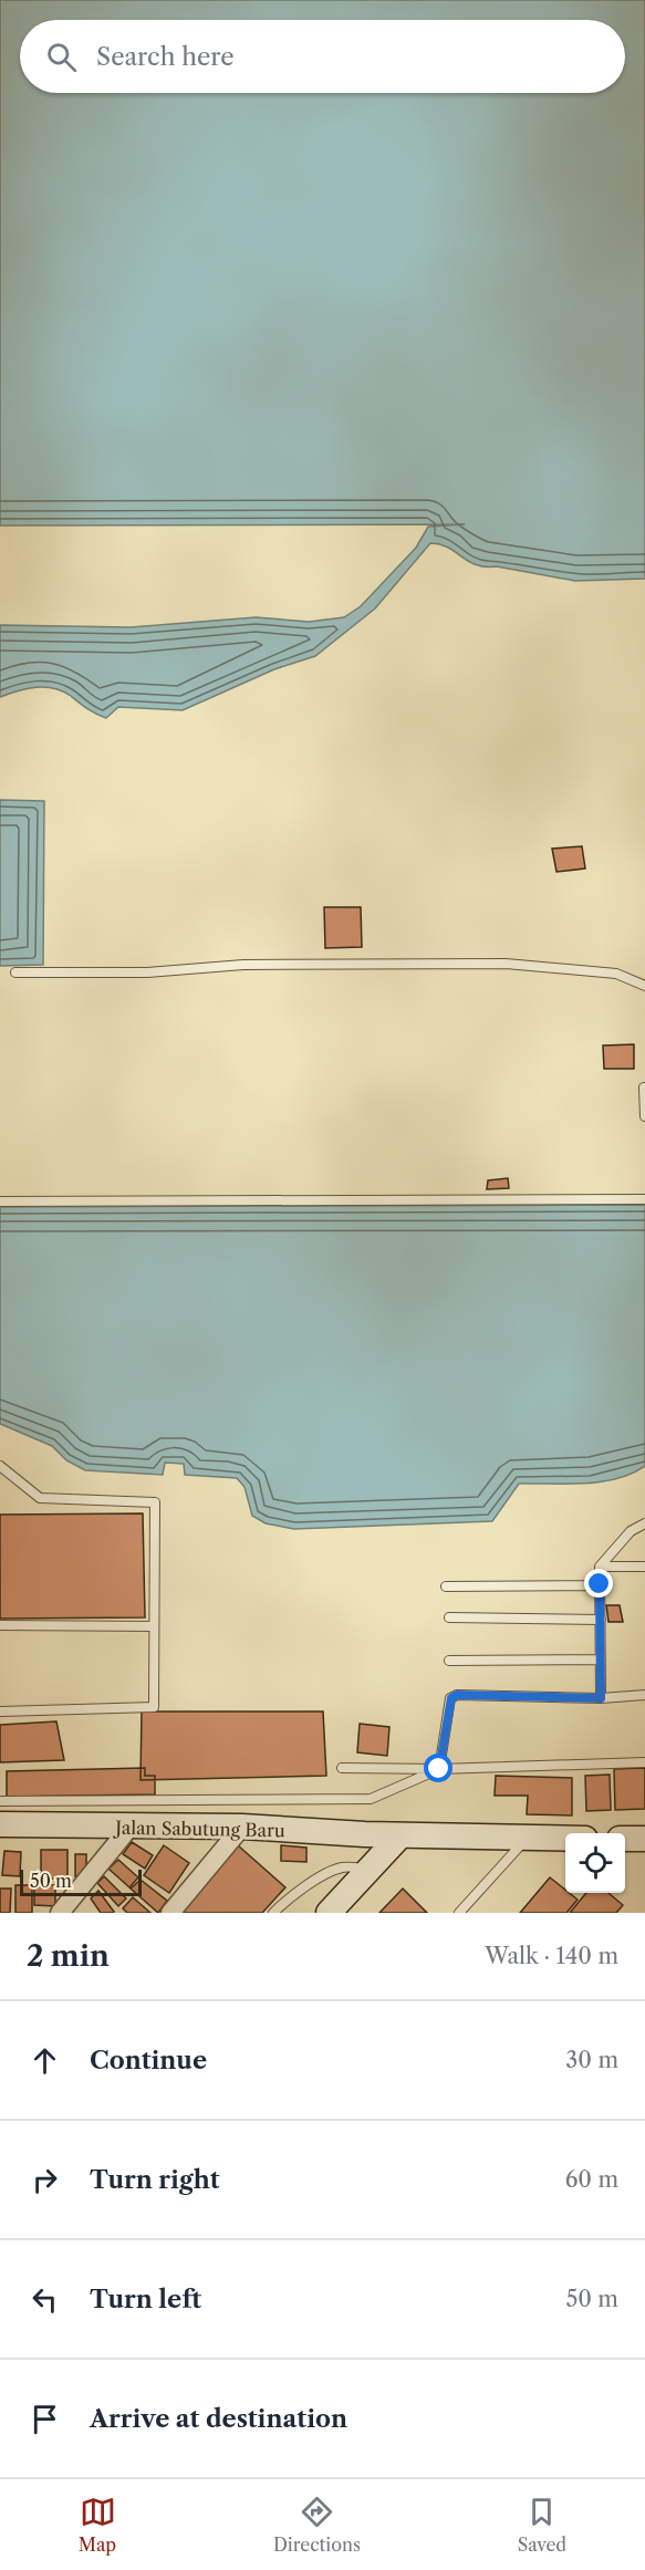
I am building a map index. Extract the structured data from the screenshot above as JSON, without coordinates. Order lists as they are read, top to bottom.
{
  "streets": {
    "street": ["Jalan Sabutung Baru"]
  },
  "scale_bar": "50 m",
  "page": {
    "search": "Search here",
    "scale": "50 m",
    "heading": ["2 min", "Walk · 140 m"],
    "list": [
      ["Continue", "30 m"],
      ["Turn right", "60 m"],
      ["Turn left", "50 m"],
      "Arrive at destination"
    ],
    "nav": ["Map", "Directions", "Saved"]
  }
}
